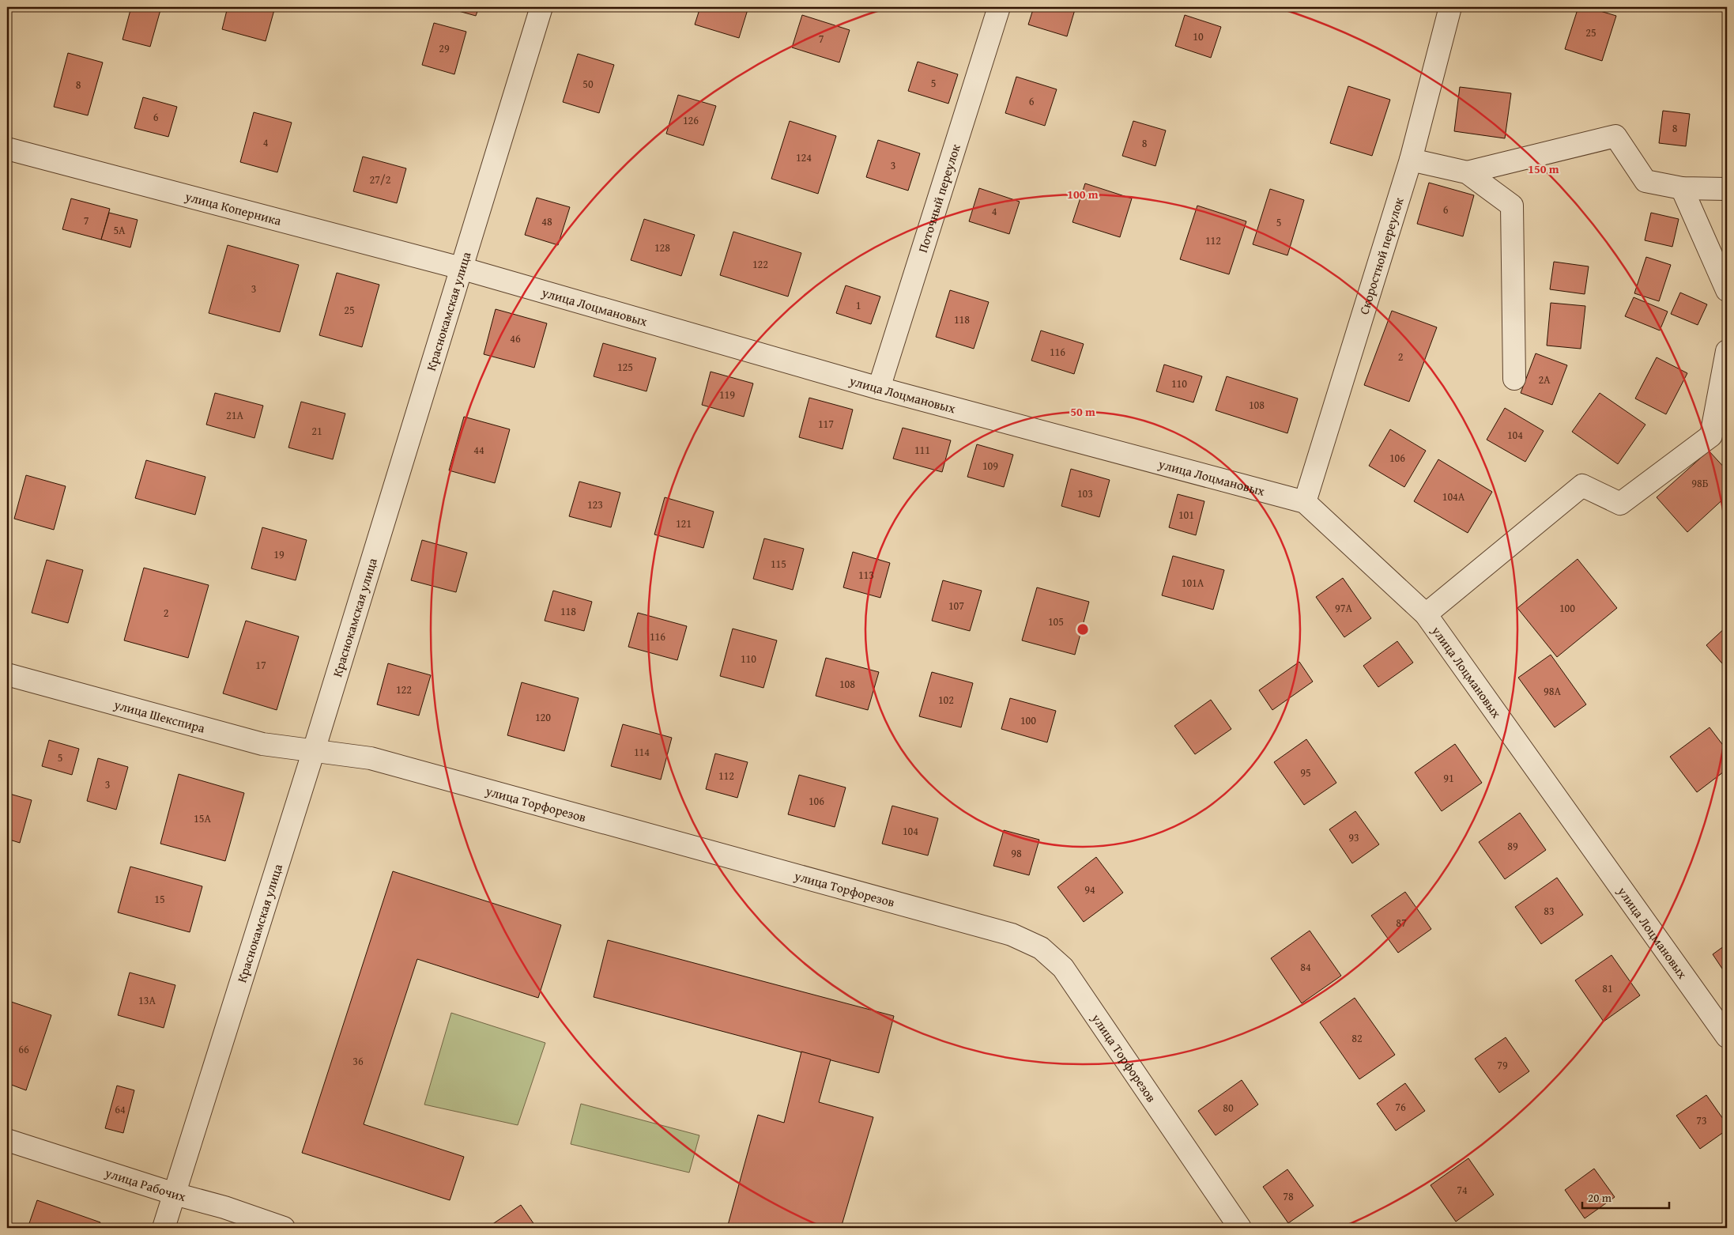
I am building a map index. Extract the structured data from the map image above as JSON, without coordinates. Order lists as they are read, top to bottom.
{
  "streets": {
    "street": [
      "Поточный переулок",
      "улица Коперника",
      "Скоростной переулок",
      "улица Лоцмановых",
      "Краснокамская улица",
      "улица Шекспира",
      "улица Торфорезов",
      "улица Рабочих"
    ]
  },
  "crossings": [
    ["Поточный переулок", "улица Лоцмановых"],
    ["улица Коперника", "улица Лоцмановых"],
    ["улица Коперника", "Краснокамская улица"],
    ["Скоростной переулок", "улица Лоцмановых"],
    ["улица Лоцмановых", "Краснокамская улица"],
    ["Краснокамская улица", "улица Шекспира"],
    ["Краснокамская улица", "улица Торфорезов"],
    ["Краснокамская улица", "улица Рабочих"],
    ["улица Шекспира", "улица Торфорезов"]
  ],
  "house_numbers": [
    "25",
    "10",
    "7",
    "29",
    "5",
    "50",
    "8",
    "6",
    "6",
    "126",
    "8",
    "4",
    "8",
    "124",
    "3",
    "27/2",
    "6",
    "4",
    "7",
    "48",
    "5",
    "5А",
    "112",
    "128",
    "122",
    "3",
    "1",
    "25",
    "118",
    "46",
    "116",
    "2",
    "125",
    "2А",
    "110",
    "119",
    "108",
    "21А",
    "117",
    "21",
    "104",
    "44",
    "111",
    "106",
    "109",
    "98Б",
    "103",
    "104А",
    "123",
    "101",
    "121",
    "19",
    "115",
    "113",
    "101А",
    "107",
    "97А",
    "100",
    "118",
    "2",
    "105",
    "116",
    "110",
    "17",
    "108",
    "122",
    "98А",
    "102",
    "120",
    "100",
    "114",
    "5",
    "95",
    "112",
    "91",
    "3",
    "106",
    "15А",
    "104",
    "93",
    "89",
    "98",
    "94",
    "15",
    "83",
    "87",
    "84",
    "81",
    "13А",
    "82",
    "66",
    "36",
    "79",
    "76",
    "80",
    "64",
    "73",
    "74",
    "78"
  ],
  "scale_bar": "20 m",
  "rings": ["150 m", "100 m", "50 m"]
}
